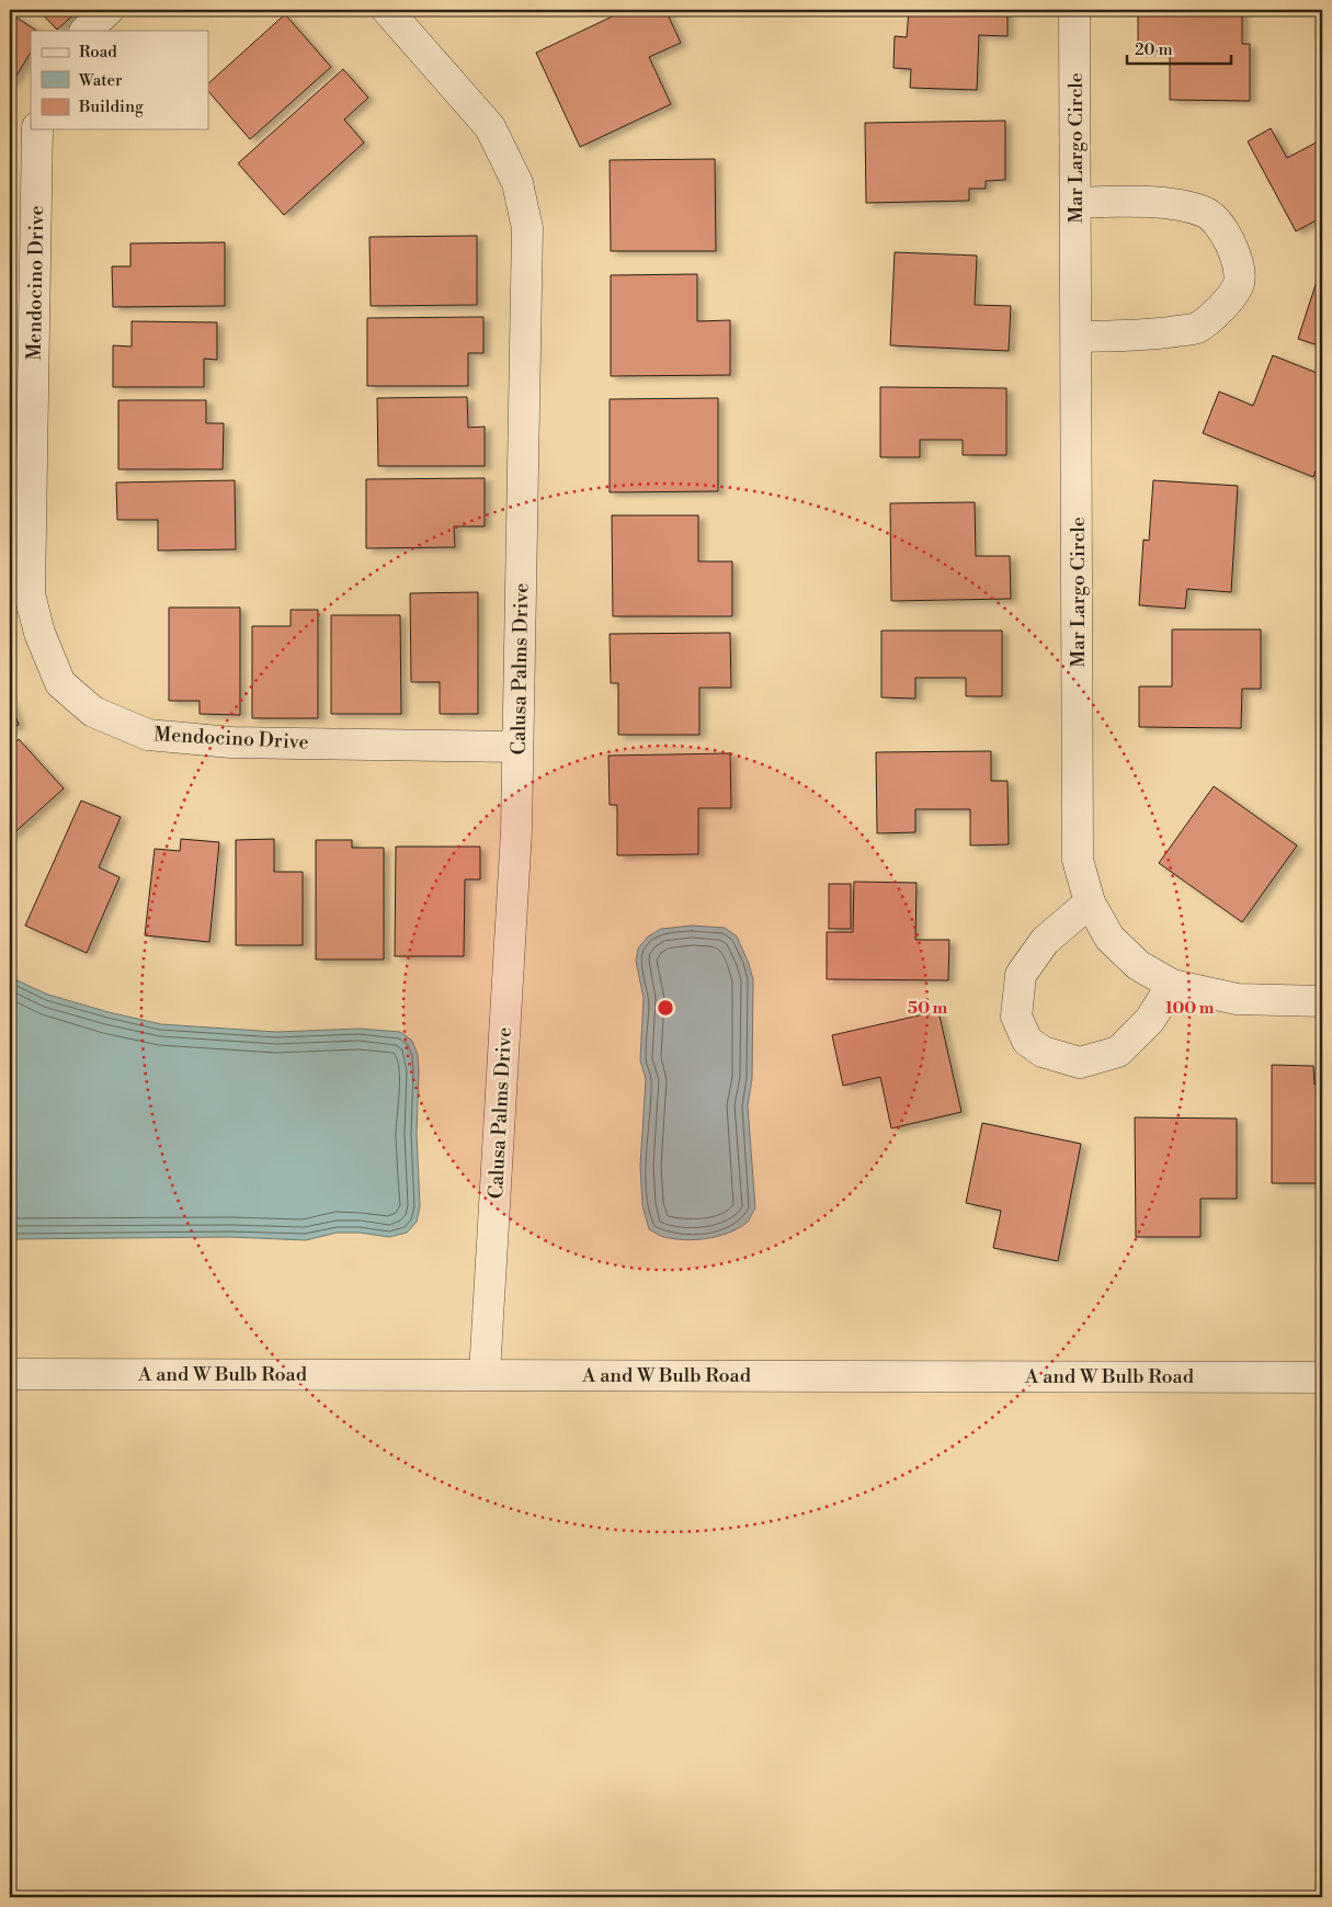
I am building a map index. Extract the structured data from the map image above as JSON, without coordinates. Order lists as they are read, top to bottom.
{
  "streets": {
    "street": [
      "Mar Largo Circle",
      "Mendocino Drive",
      "Calusa Palms Drive",
      "A and W Bulb Road"
    ]
  },
  "crossings": [
    ["Mendocino Drive", "Calusa Palms Drive"],
    ["Calusa Palms Drive", "A and W Bulb Road"]
  ],
  "legend": ["Road", "Water", "Building"],
  "scale_bar": "20 m",
  "rings": ["50 m", "100 m"]
}
